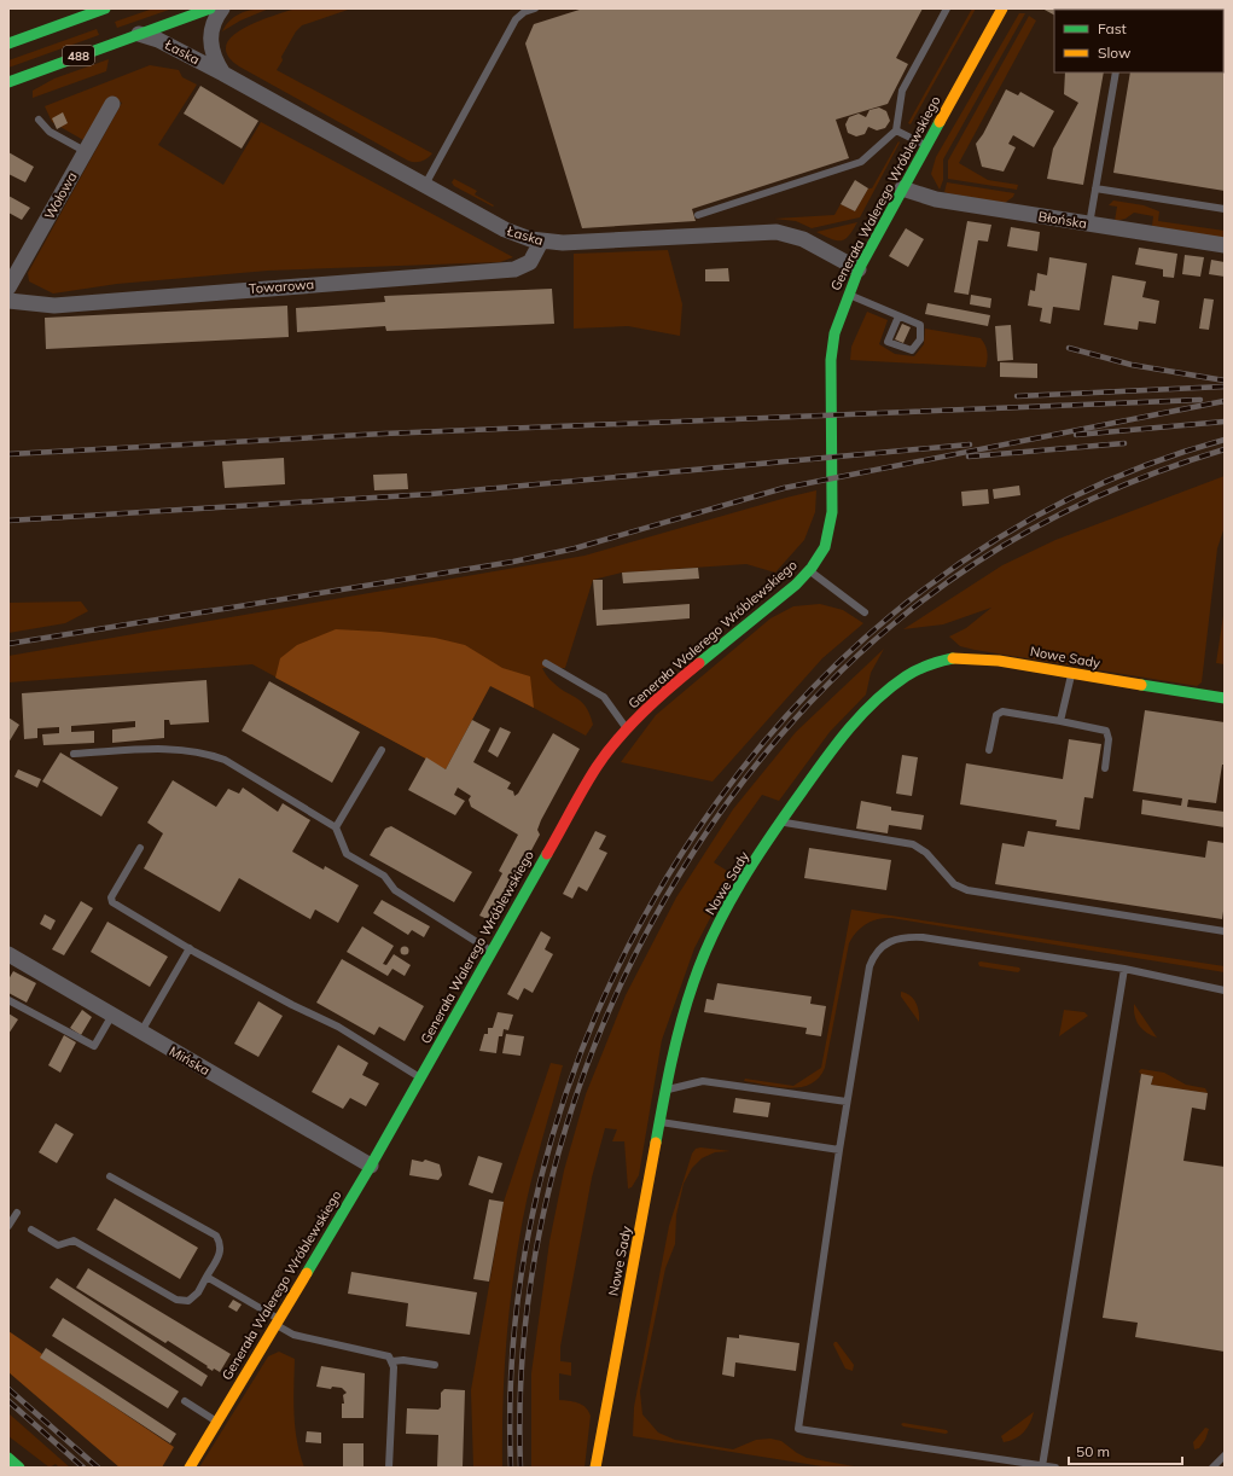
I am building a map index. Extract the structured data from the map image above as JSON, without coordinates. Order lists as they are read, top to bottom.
{
  "streets": {
    "street": [
      "Łaska",
      "488",
      "Generała Walerego Wróblewskiego",
      "Wołowa",
      "Błońska",
      "Towarowa",
      "Nowe Sady",
      "Mińska"
    ]
  },
  "crossings": [
    ["Łaska", "488"],
    ["Łaska", "Generała Walerego Wróblewskiego"],
    ["Łaska", "Towarowa"],
    ["Generała Walerego Wróblewskiego", "Błońska"],
    ["Generała Walerego Wróblewskiego", "Mińska"]
  ],
  "legend": ["Fast", "Slow"],
  "scale_bar": "50 m"
}
